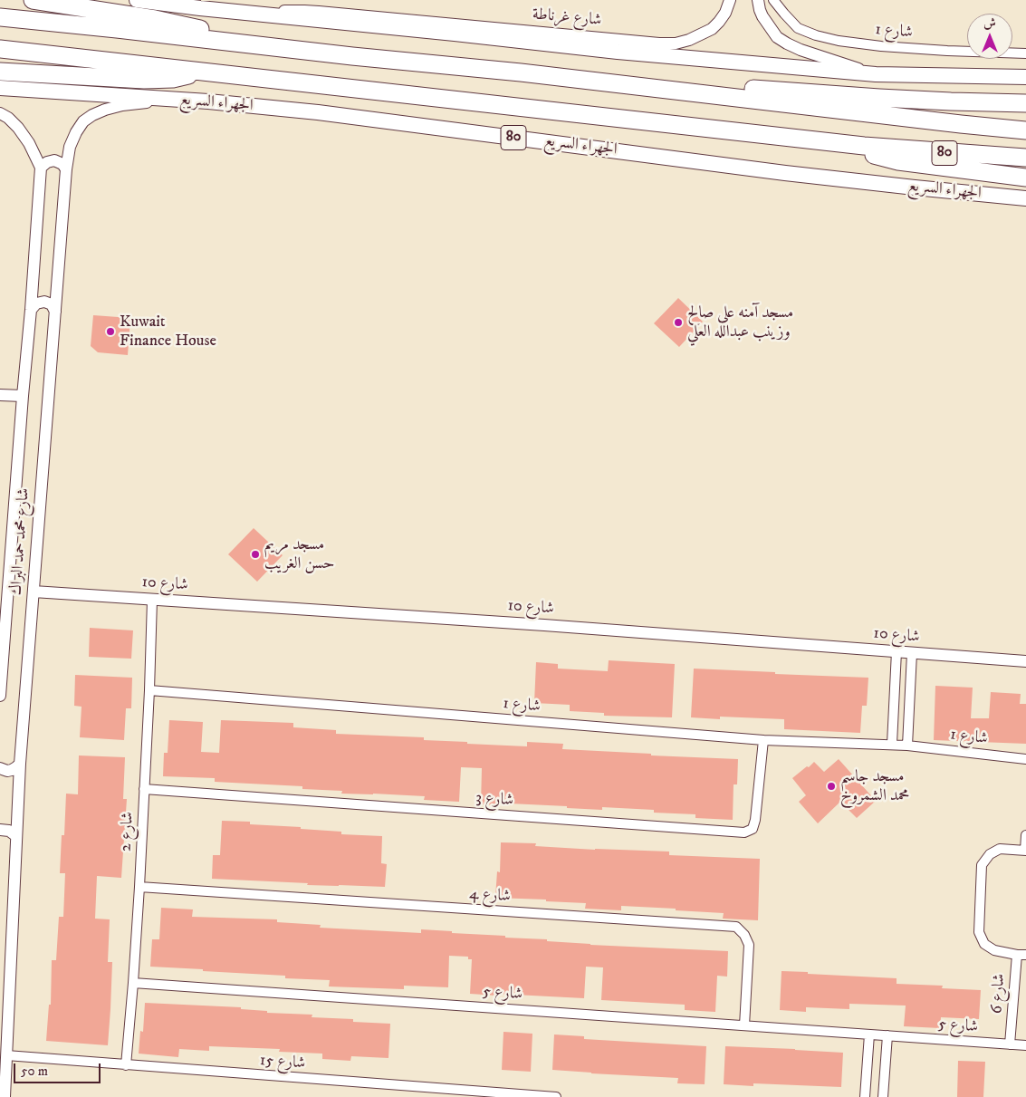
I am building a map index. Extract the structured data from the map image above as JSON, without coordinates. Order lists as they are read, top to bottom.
{
  "streets": {
    "highway": ["الجهراء السريع", "80"],
    "street": [
      "شارع غرناطة",
      "شارع 1",
      "شارع محمد حمد البراك",
      "شارع 10",
      "شارع 3",
      "شارع 2",
      "شارع 4",
      "شارع 5",
      "شارع 6",
      "شارع 15"
    ]
  },
  "crossings": [
    ["شارع 1", "شارع 3"],
    ["شارع 1", "شارع 2"],
    ["الجهراء السريع", "شارع محمد حمد البراك"],
    ["شارع محمد حمد البراك", "شارع 10"],
    ["شارع محمد حمد البراك", "شارع 15"],
    ["شارع 10", "شارع 2"],
    ["شارع 3", "شارع 2"],
    ["شارع 2", "شارع 4"],
    ["شارع 2", "شارع 5"],
    ["شارع 2", "شارع 15"],
    ["شارع 4", "شارع 5"],
    ["شارع 5", "شارع 6"]
  ],
  "places": [
    "مسجد آمنه علي صالح وزينب عبدالله العلي",
    "Kuwait Finance House",
    "مسجد مريم حسن الغريب",
    "مسجد جاسم محمد الشمروخ"
  ],
  "scale_bar": "50 m",
  "north": "top"
}
